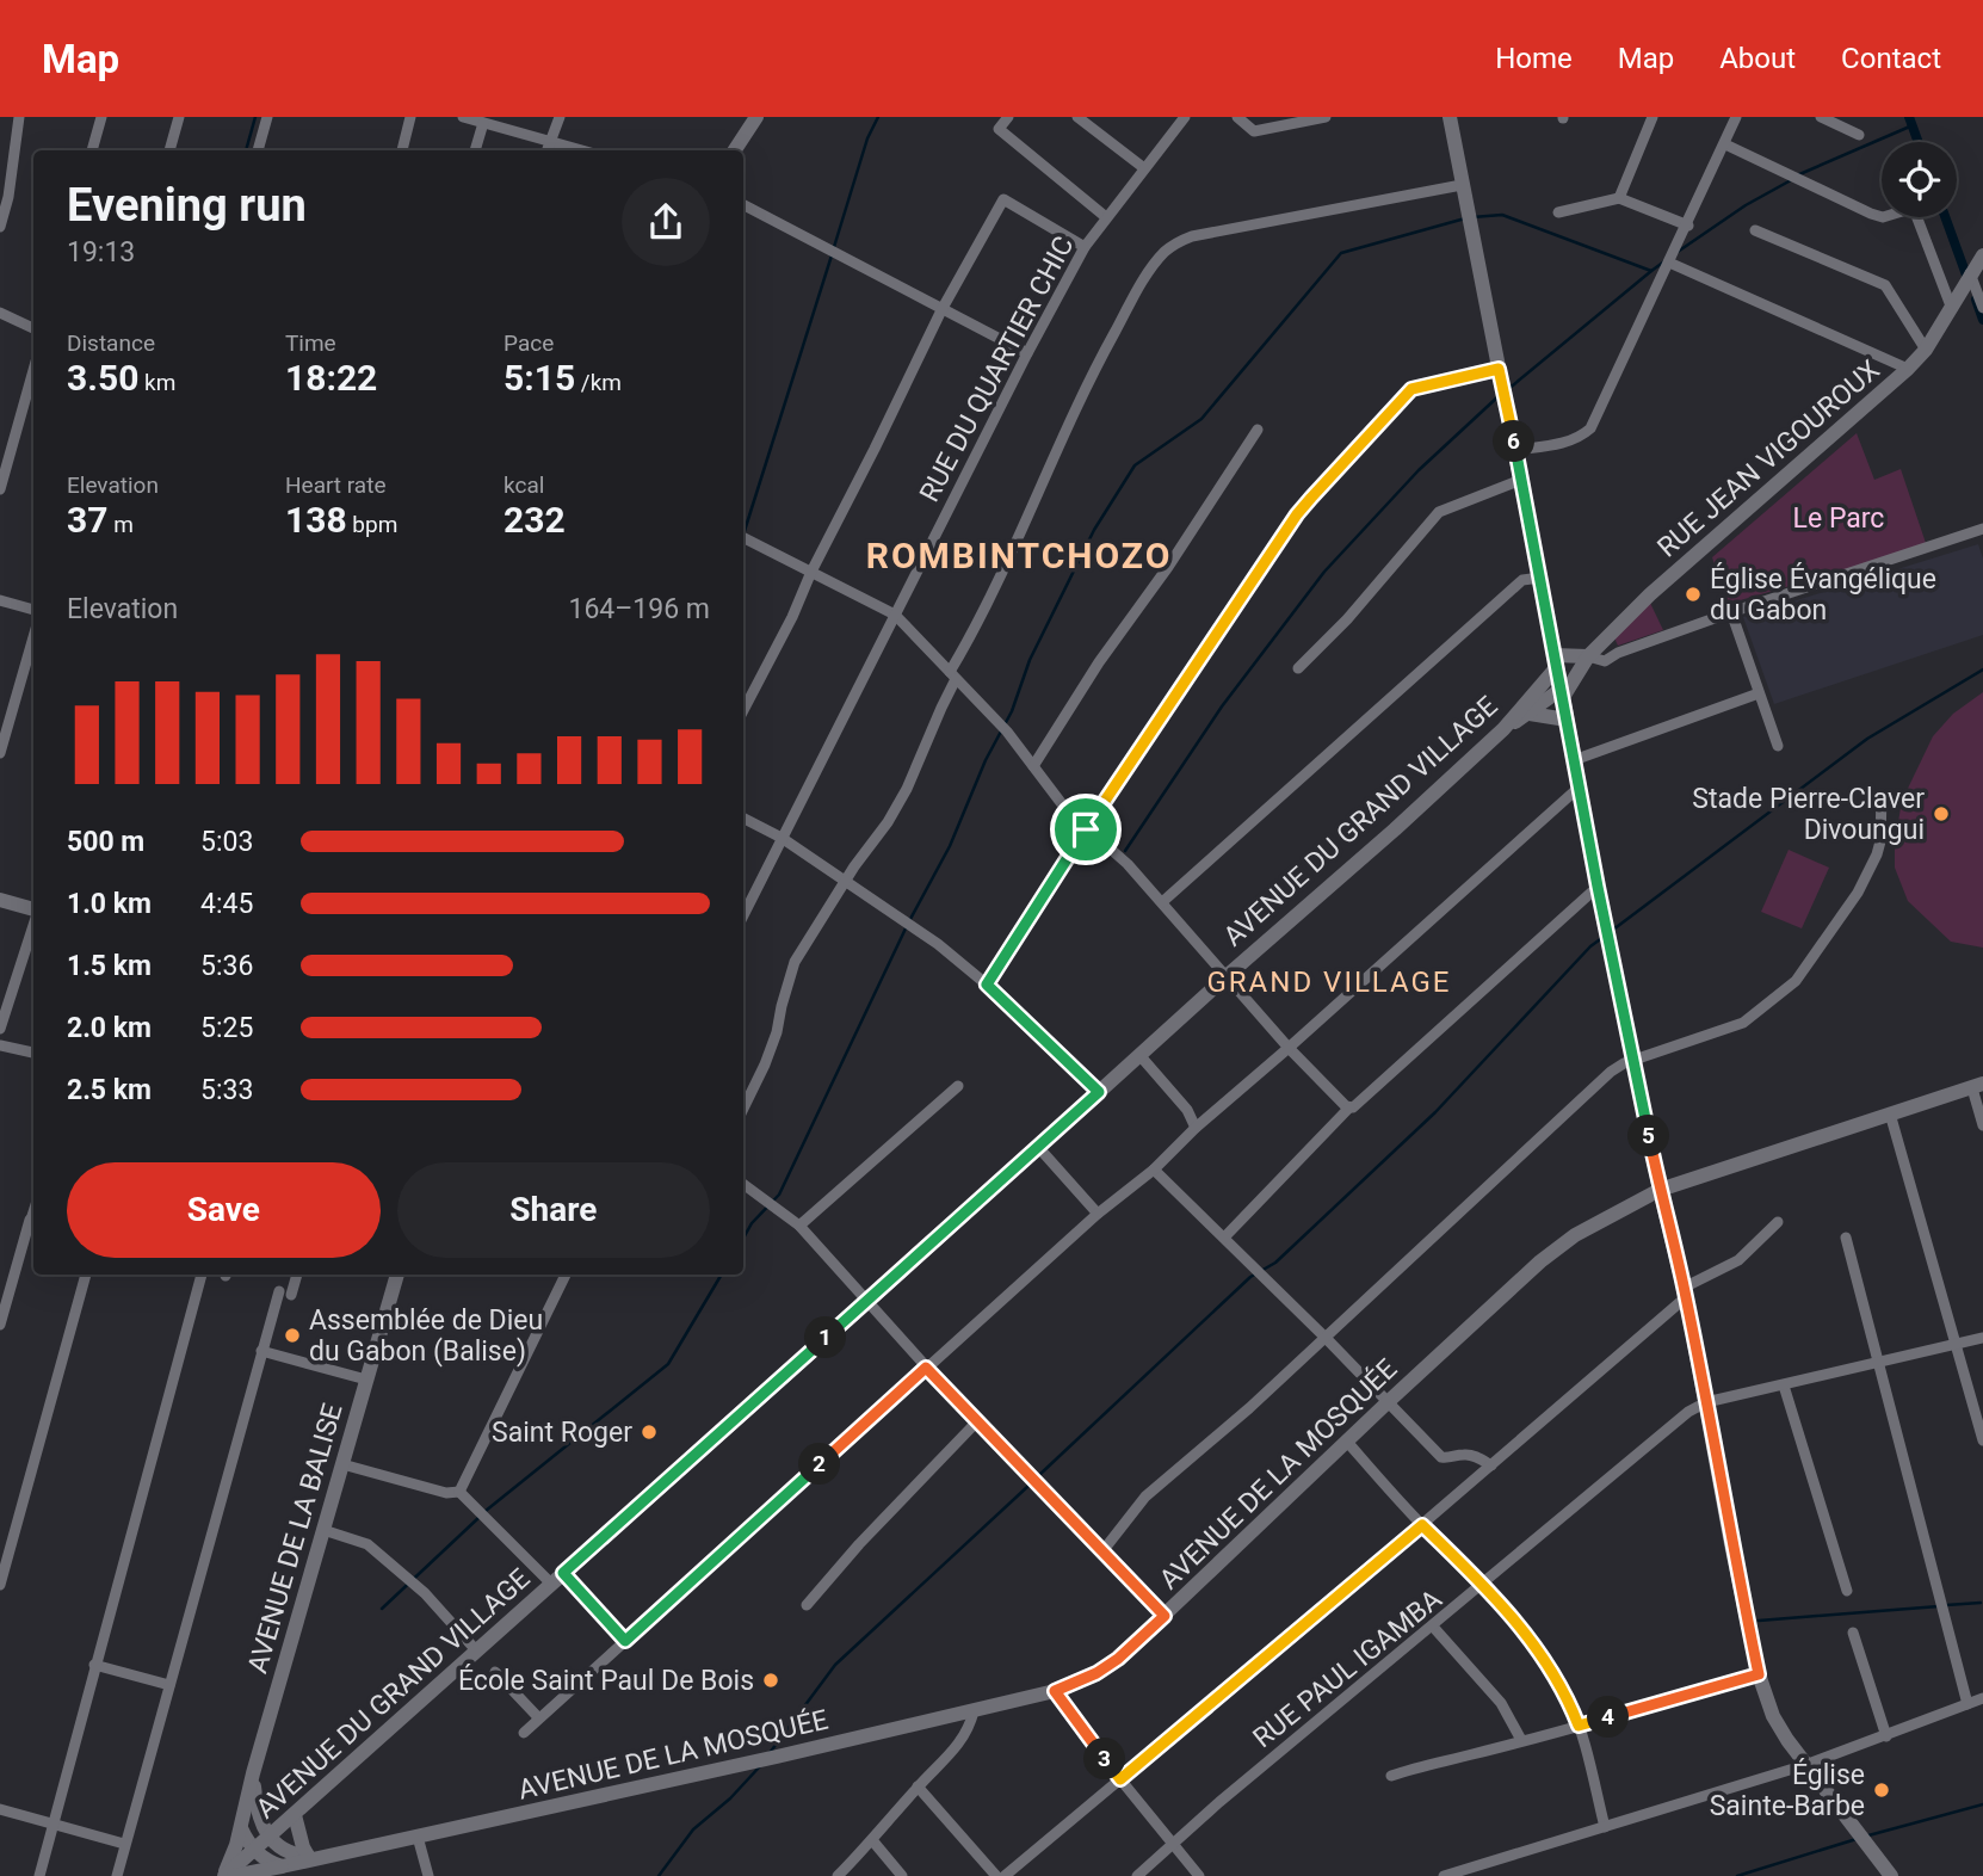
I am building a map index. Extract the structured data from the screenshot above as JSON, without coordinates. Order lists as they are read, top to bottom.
{
  "streets": {
    "street": [
      "RUE DU QUARTIER CHIC",
      "RUE JEAN VIGOUROUX",
      "AVENUE DU GRAND VILLAGE",
      "AVENUE DE LA MOSQUÉE",
      "AVENUE DE LA BALISE",
      "RUE PAUL IGAMBA"
    ]
  },
  "crossings": [
    ["AVENUE DU GRAND VILLAGE", "AVENUE DE LA BALISE"]
  ],
  "districts": ["ROMBINTCHOZO", "GRAND VILLAGE"],
  "parks": ["Le Parc"],
  "places": [
    "Église Évangélique du Gabon",
    "Stade Pierre-Claver Divoungui",
    "Assemblée de Dieu du Gabon (Balise)",
    "Saint Roger",
    "École Saint Paul De Bois",
    "Église Sainte-Barbe"
  ],
  "page": {
    "header": "Map",
    "nav": [
      "Home",
      "Map",
      "About",
      "Contact"
    ],
    "heading": ["Evening run", "19:13"],
    "stats": [
      ["Distance", "3.50 km"],
      ["Time", "18:22"],
      ["Pace", "5:15 /km"],
      ["Elevation", "37 m"],
      ["Heart rate", "138 bpm"],
      ["kcal", "232"]
    ],
    "pins": [
      "6",
      "5",
      "1",
      "2",
      "4",
      "3"
    ],
    "chart": ["Elevation", "164–196 m"],
    "list": [
      {
        "name": "500 m",
        "note": "5:03"
      },
      {
        "name": "1.0 km",
        "note": "4:45"
      },
      {
        "name": "1.5 km",
        "note": "5:36"
      },
      {
        "name": "2.0 km",
        "note": "5:25"
      },
      {
        "name": "2.5 km",
        "note": "5:33"
      }
    ],
    "buttons": ["Save", "Share"]
  }
}
